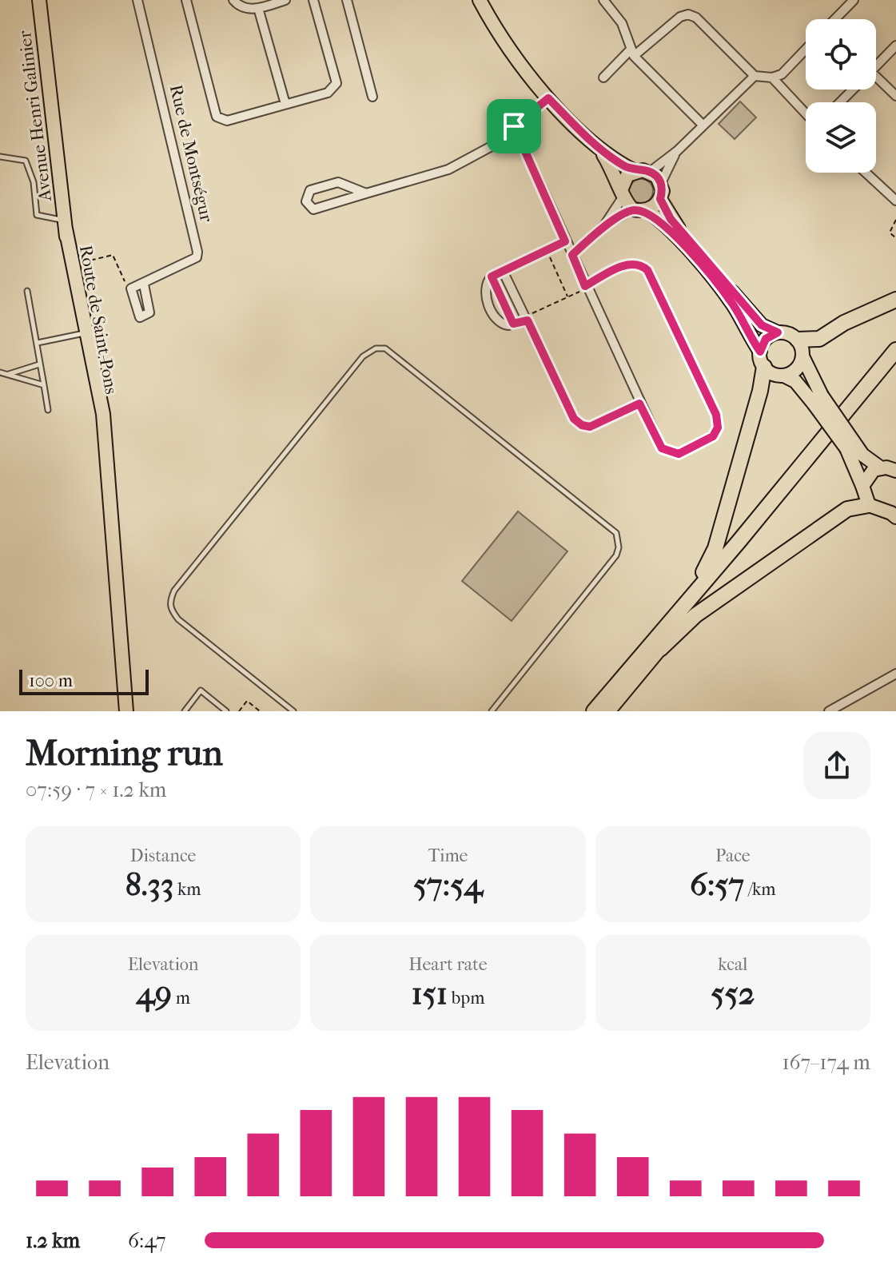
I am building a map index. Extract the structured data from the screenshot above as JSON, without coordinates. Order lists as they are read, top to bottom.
{
  "streets": {
    "main road": ["Avenue Henri Galinier", "Route de Saint-Pons"],
    "street": ["Rue de Montségur"]
  },
  "crossings": [
    ["Avenue Henri Galinier", "Route de Saint-Pons"]
  ],
  "scale_bar": "100 m",
  "page": {
    "scale": "100 m",
    "heading": ["Morning run", "07:59 · 7 × 1.2 km"],
    "stats": [
      ["Distance", "8.33 km"],
      ["Time", "57:54"],
      ["Pace", "6:57 /km"],
      ["Elevation", "49 m"],
      ["Heart rate", "151 bpm"],
      ["kcal", "552"]
    ],
    "chart": ["Elevation", "167–174 m"],
    "list": [
      {
        "name": "1.2 km",
        "note": "6:47"
      }
    ]
  }
}
